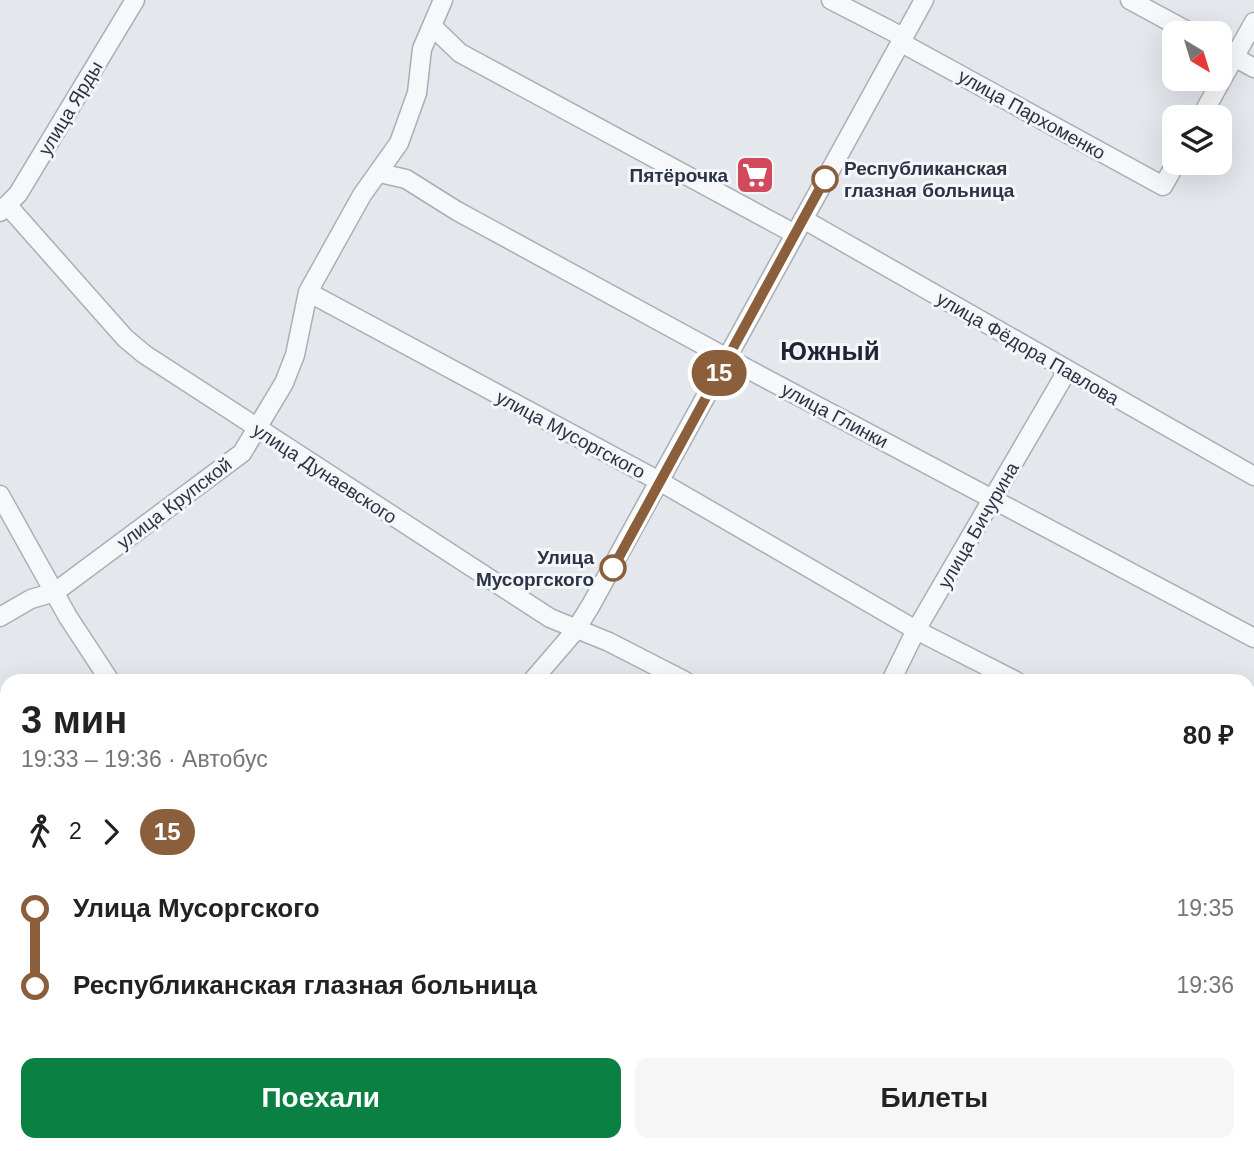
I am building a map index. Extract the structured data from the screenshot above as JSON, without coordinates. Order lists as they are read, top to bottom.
{
  "streets": {
    "street": [
      "улица Ярды",
      "улица Пархоменко",
      "улица Фёдора Павлова",
      "улица Глинки",
      "улица Мусоргского",
      "улица Дунаевского",
      "улица Крупской",
      "улица Бичурина"
    ]
  },
  "crossings": [
    ["улица Ярды", "улица Дунаевского"],
    ["улица Фёдора Павлова", "улица Крупской"],
    ["улица Фёдора Павлова", "улица Бичурина"],
    ["улица Глинки", "улица Крупской"],
    ["улица Глинки", "улица Бичурина"],
    ["улица Мусоргского", "улица Крупской"],
    ["улица Мусоргского", "улица Бичурина"],
    ["улица Дунаевского", "улица Крупской"]
  ],
  "districts": ["Южный"],
  "places": {
    "supermarket": ["Пятёрочка"],
    "other": ["Республиканская глазная больница", "Улица Мусоргского"]
  },
  "lines": ["bus line 15"],
  "north": "bottom right",
  "page": {
    "on_map": "15",
    "heading": ["3 мин", "19:33 – 19:36 · Автобус", "80 ₽"],
    "legs": ["2", "15"],
    "list": [
      {
        "name": "Улица Мусоргского",
        "value": "19:35"
      },
      {
        "name": "Республиканская глазная больница",
        "value": "19:36"
      }
    ],
    "buttons": ["Поехали", "Билеты"]
  }
}
